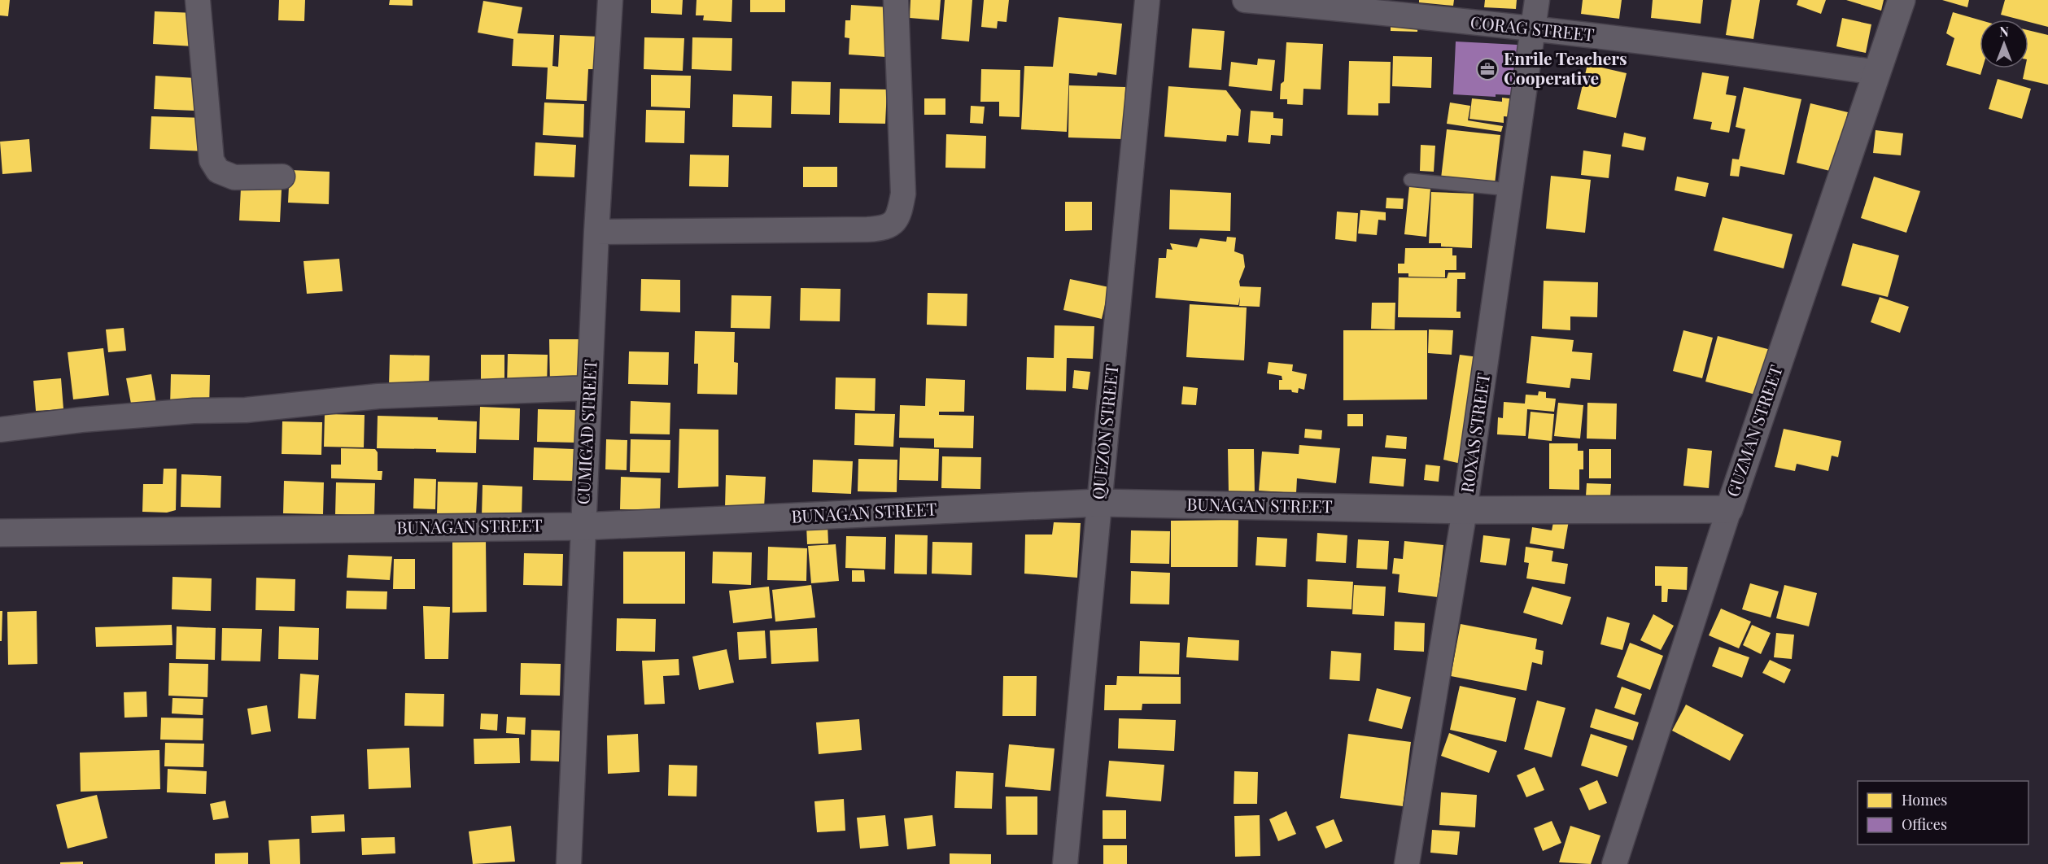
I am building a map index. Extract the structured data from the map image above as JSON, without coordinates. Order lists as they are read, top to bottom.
{
  "streets": {
    "main road": ["GUZMAN STREET", "BUNAGAN STREET"],
    "street": [
      "CORAG STREET",
      "CUMIGAD STREET",
      "QUEZON STREET",
      "ROXAS STREET"
    ]
  },
  "crossings": [
    ["CORAG STREET", "GUZMAN STREET"],
    ["CORAG STREET", "ROXAS STREET"],
    ["GUZMAN STREET", "BUNAGAN STREET"],
    ["CUMIGAD STREET", "BUNAGAN STREET"],
    ["QUEZON STREET", "BUNAGAN STREET"],
    ["ROXAS STREET", "BUNAGAN STREET"]
  ],
  "places": {
    "office": ["Enrile Teachers Cooperative"]
  },
  "legend": ["Homes", "Offices"],
  "north": "top"
}
